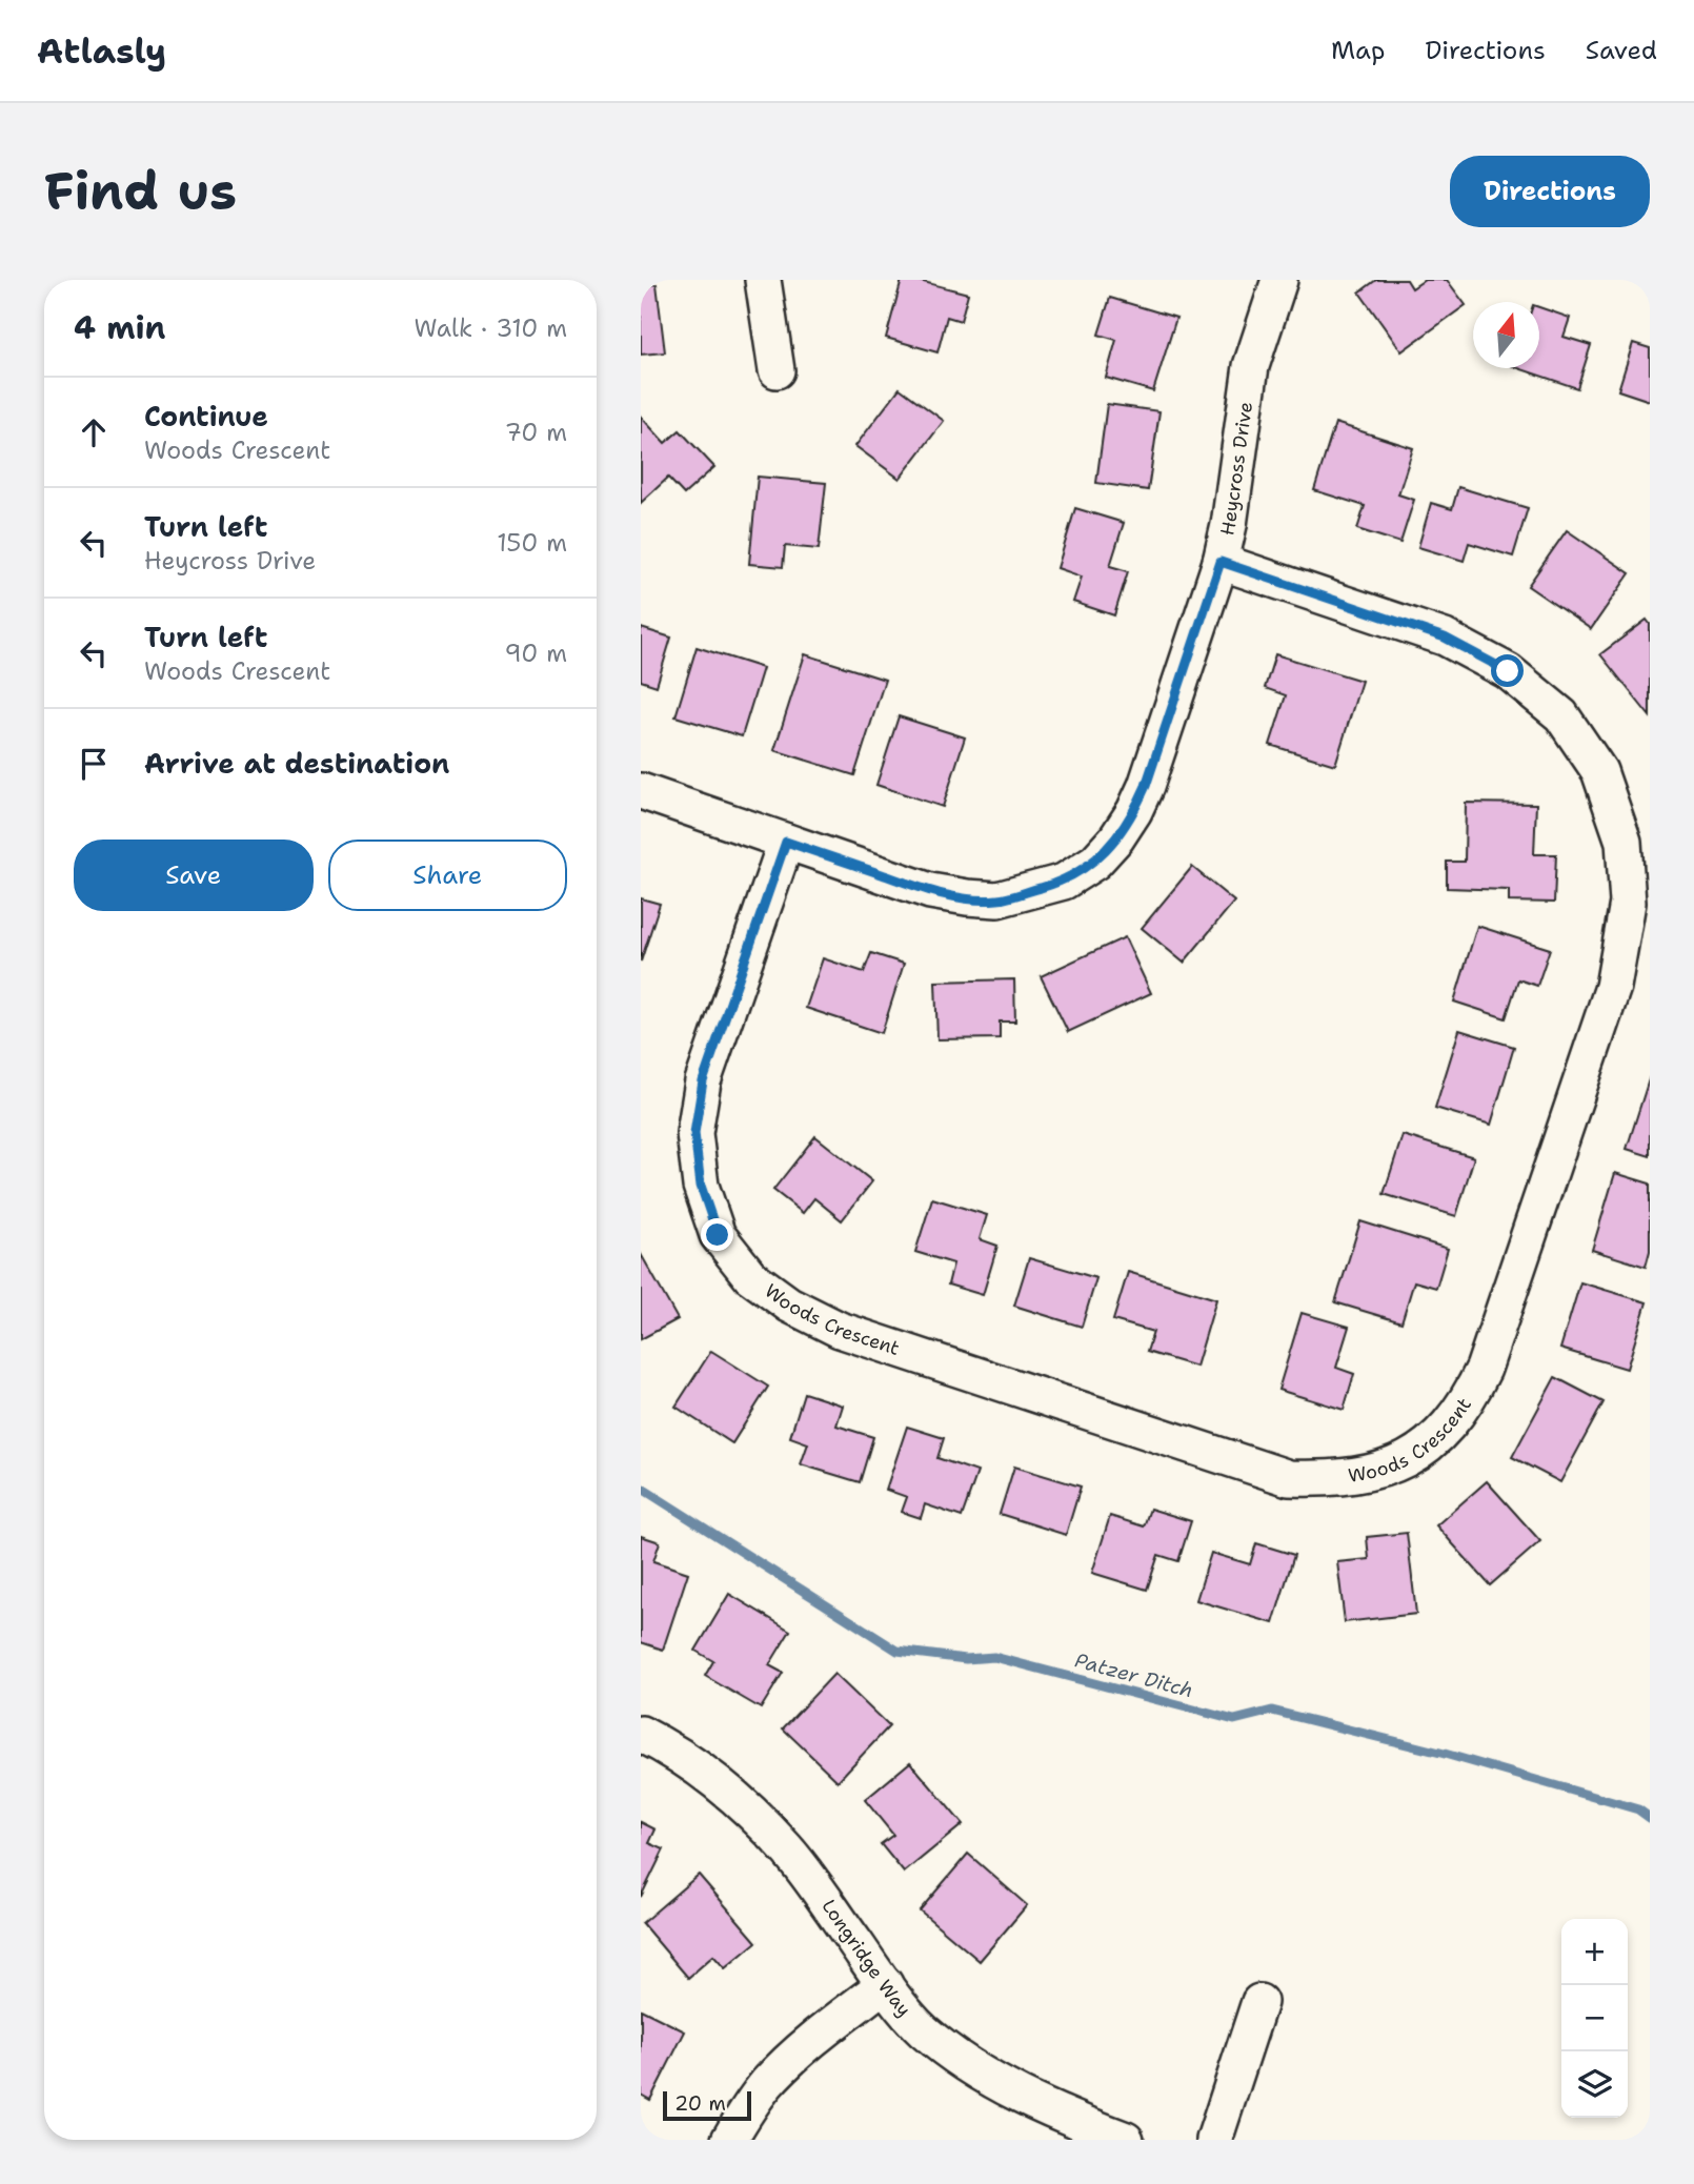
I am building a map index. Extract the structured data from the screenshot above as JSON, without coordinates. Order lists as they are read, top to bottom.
{
  "streets": {
    "street": ["Heycross Drive", "Woods Crescent", "Longridge Way"]
  },
  "crossings": [
    ["Heycross Drive", "Woods Crescent"]
  ],
  "water": ["Patzer Ditch"],
  "scale_bar": "20 m",
  "north": "top",
  "page": {
    "header": "Atlasly",
    "nav": ["Map", "Directions", "Saved"],
    "buttons": [
      "Directions",
      ["Save", "Share"]
    ],
    "title": "Find us",
    "heading": ["4 min", "Walk · 310 m"],
    "list": [
      ["Continue", "Woods Crescent", "70 m"],
      ["Turn left", "Heycross Drive", "150 m"],
      ["Turn left", "Woods Crescent", "90 m"],
      "Arrive at destination"
    ],
    "map_buttons": ["+", "−"],
    "scale": "20 m"
  }
}
